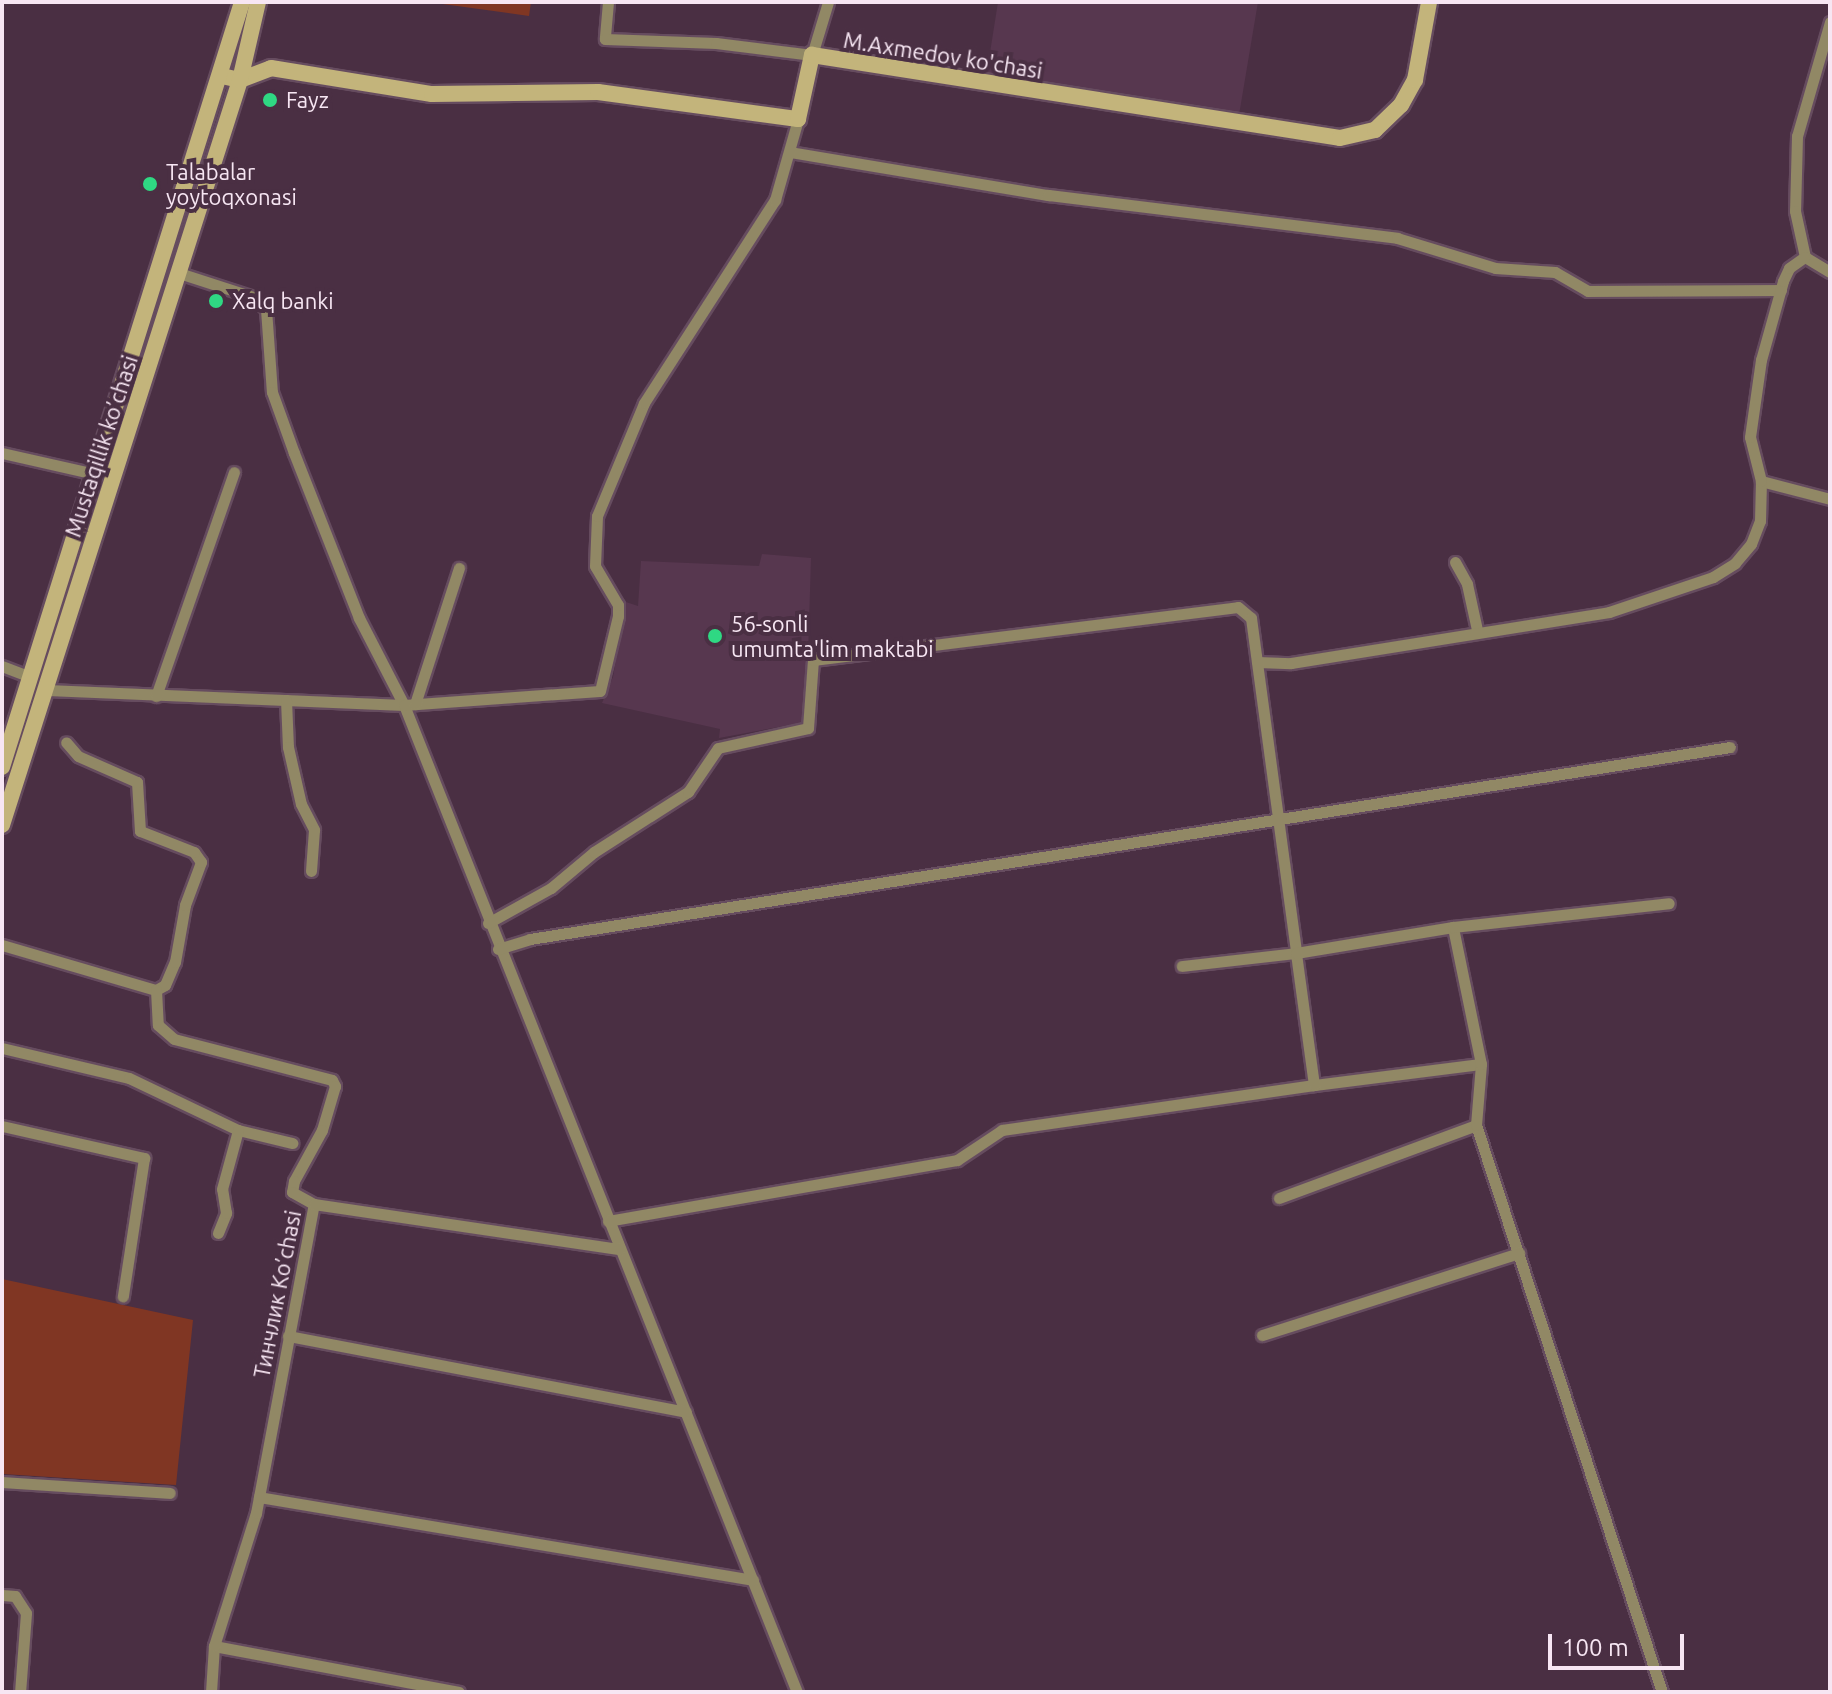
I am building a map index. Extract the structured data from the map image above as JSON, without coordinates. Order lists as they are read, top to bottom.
{
  "streets": {
    "main road": ["M.Axmedov ko'chasi", "Mustaqillik ko’chasi"],
    "street": ["Тинчлик Ko’chasi"]
  },
  "places": [
    "Fayz",
    "Talabalar yoytoqxonasi",
    "Xalq banki",
    "56-sonli umumta'lim maktabi"
  ],
  "scale_bar": "100 m"
}
